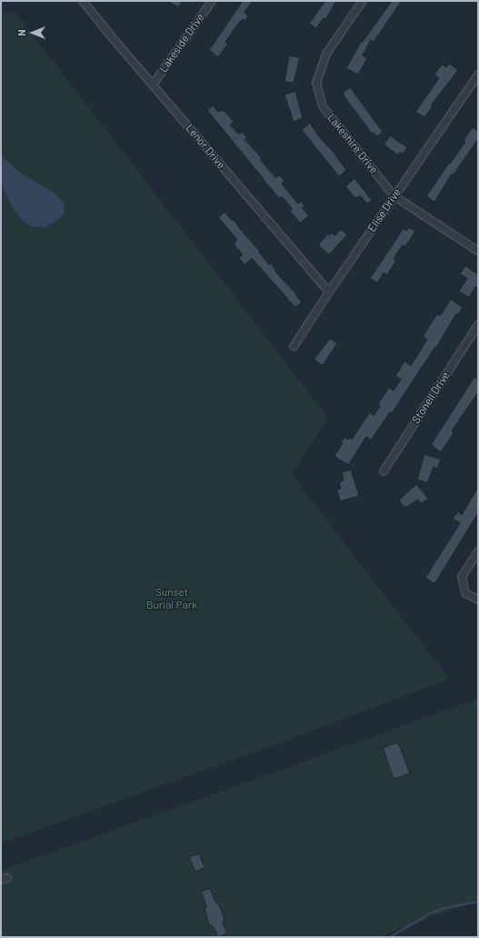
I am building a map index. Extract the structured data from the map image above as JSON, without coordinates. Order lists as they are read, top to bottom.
{
  "streets": {
    "street": [
      "Lakeside Drive",
      "Lakeshire Drive",
      "Lenor Drive",
      "Elise Drive",
      "Stonell Drive"
    ]
  },
  "crossings": [
    ["Lakeside Drive", "Lenor Drive"],
    ["Lakeshire Drive", "Elise Drive"],
    ["Lenor Drive", "Elise Drive"]
  ],
  "parks": ["Sunset Burial Park"],
  "north": "left"
}
